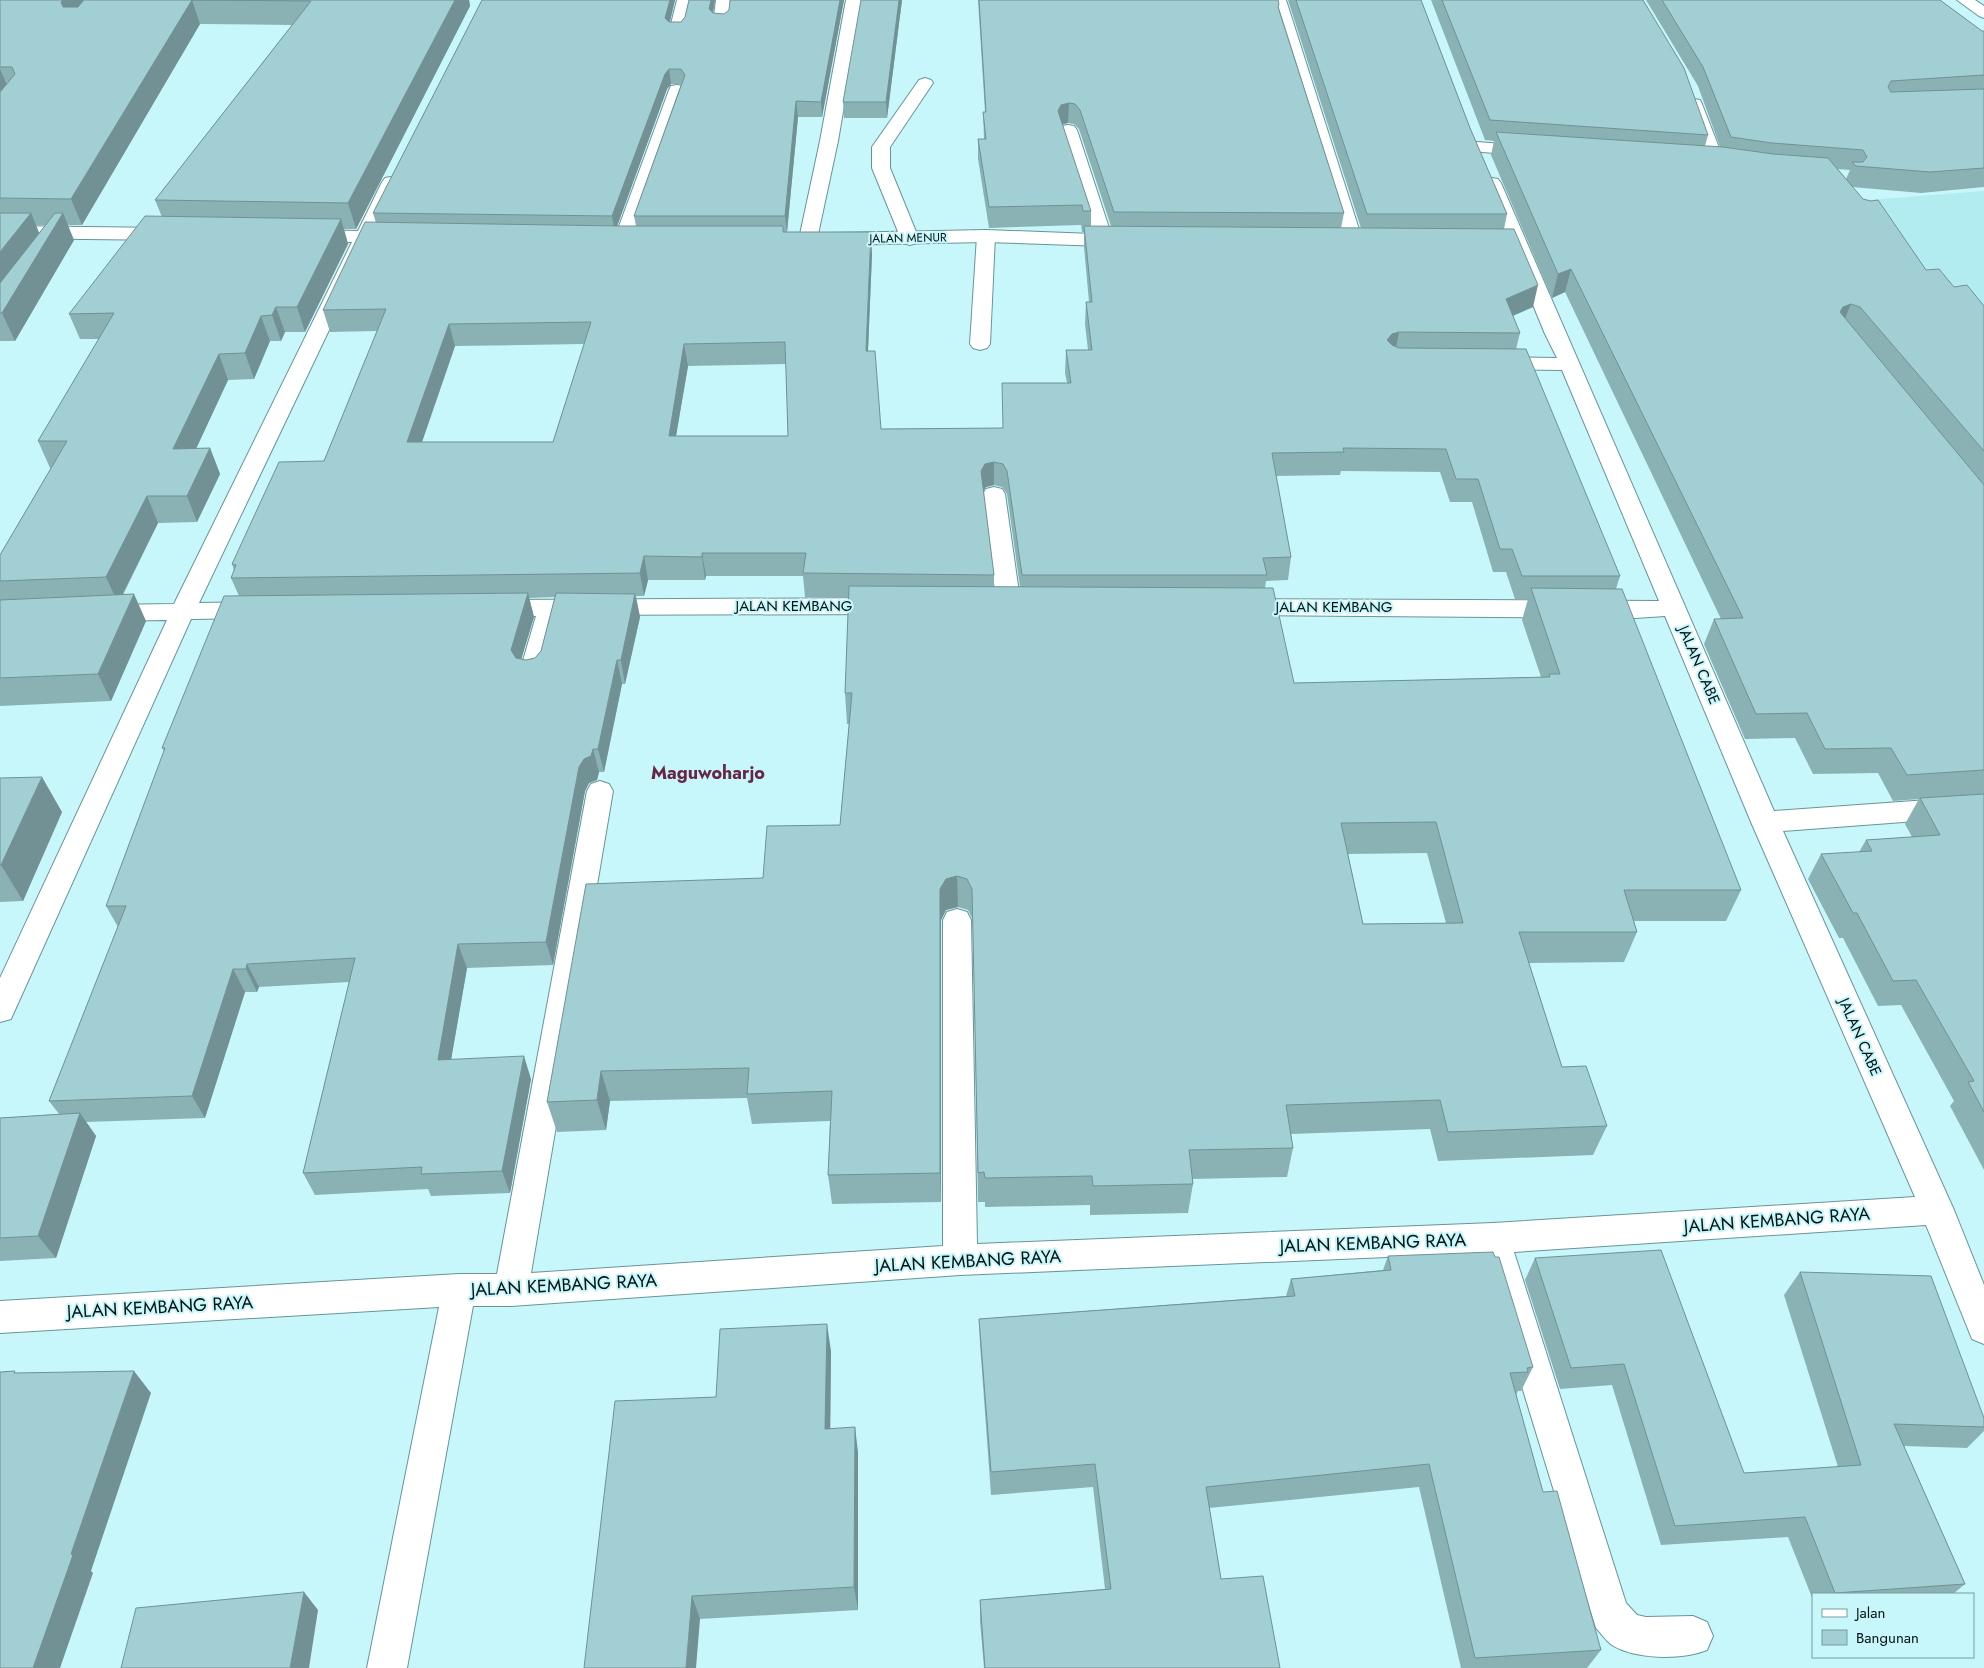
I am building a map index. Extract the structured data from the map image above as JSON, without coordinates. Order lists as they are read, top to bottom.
{
  "streets": {
    "main road": [
      "JALAN MENUR",
      "JALAN KEMBANG",
      "JALAN CABE",
      "JALAN KEMBANG RAYA"
    ]
  },
  "crossings": [
    ["JALAN KEMBANG", "JALAN CABE"],
    ["JALAN CABE", "JALAN KEMBANG RAYA"]
  ],
  "districts": ["Maguwoharjo"],
  "legend": ["Jalan", "Bangunan"]
}
